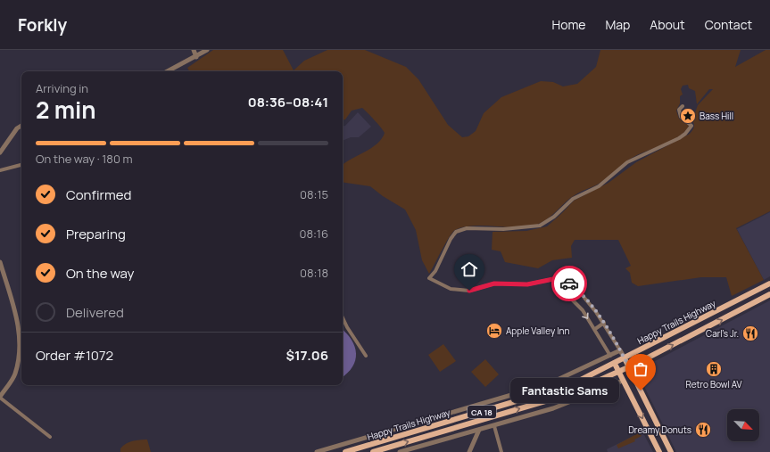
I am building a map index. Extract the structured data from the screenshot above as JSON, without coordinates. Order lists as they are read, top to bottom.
{
  "streets": {
    "main road": ["Happy Trails Highway", "CA 18"]
  },
  "places": {
    "place": ["Bass Hill"],
    "hotel": ["Apple Valley Inn"],
    "restaurant": ["Carl's Jr.", "Dreamy Donuts"],
    "building": ["Retro Bowl AV"],
    "other": ["Fantastic Sams"]
  },
  "north": "bottom right",
  "page": {
    "header": "Forkly",
    "nav": [
      "Home",
      "Map",
      "About",
      "Contact"
    ],
    "heading": ["2 min", "Arriving in", "08:36–08:41"],
    "panel": ["Order #1072", "$17.06"],
    "bar": "On the way · 180 m",
    "list": [
      ["Confirmed", "08:15"],
      ["Preparing", "08:16"],
      ["On the way", "08:18"],
      "Delivered"
    ],
    "bubble": "Fantastic Sams"
  }
}
